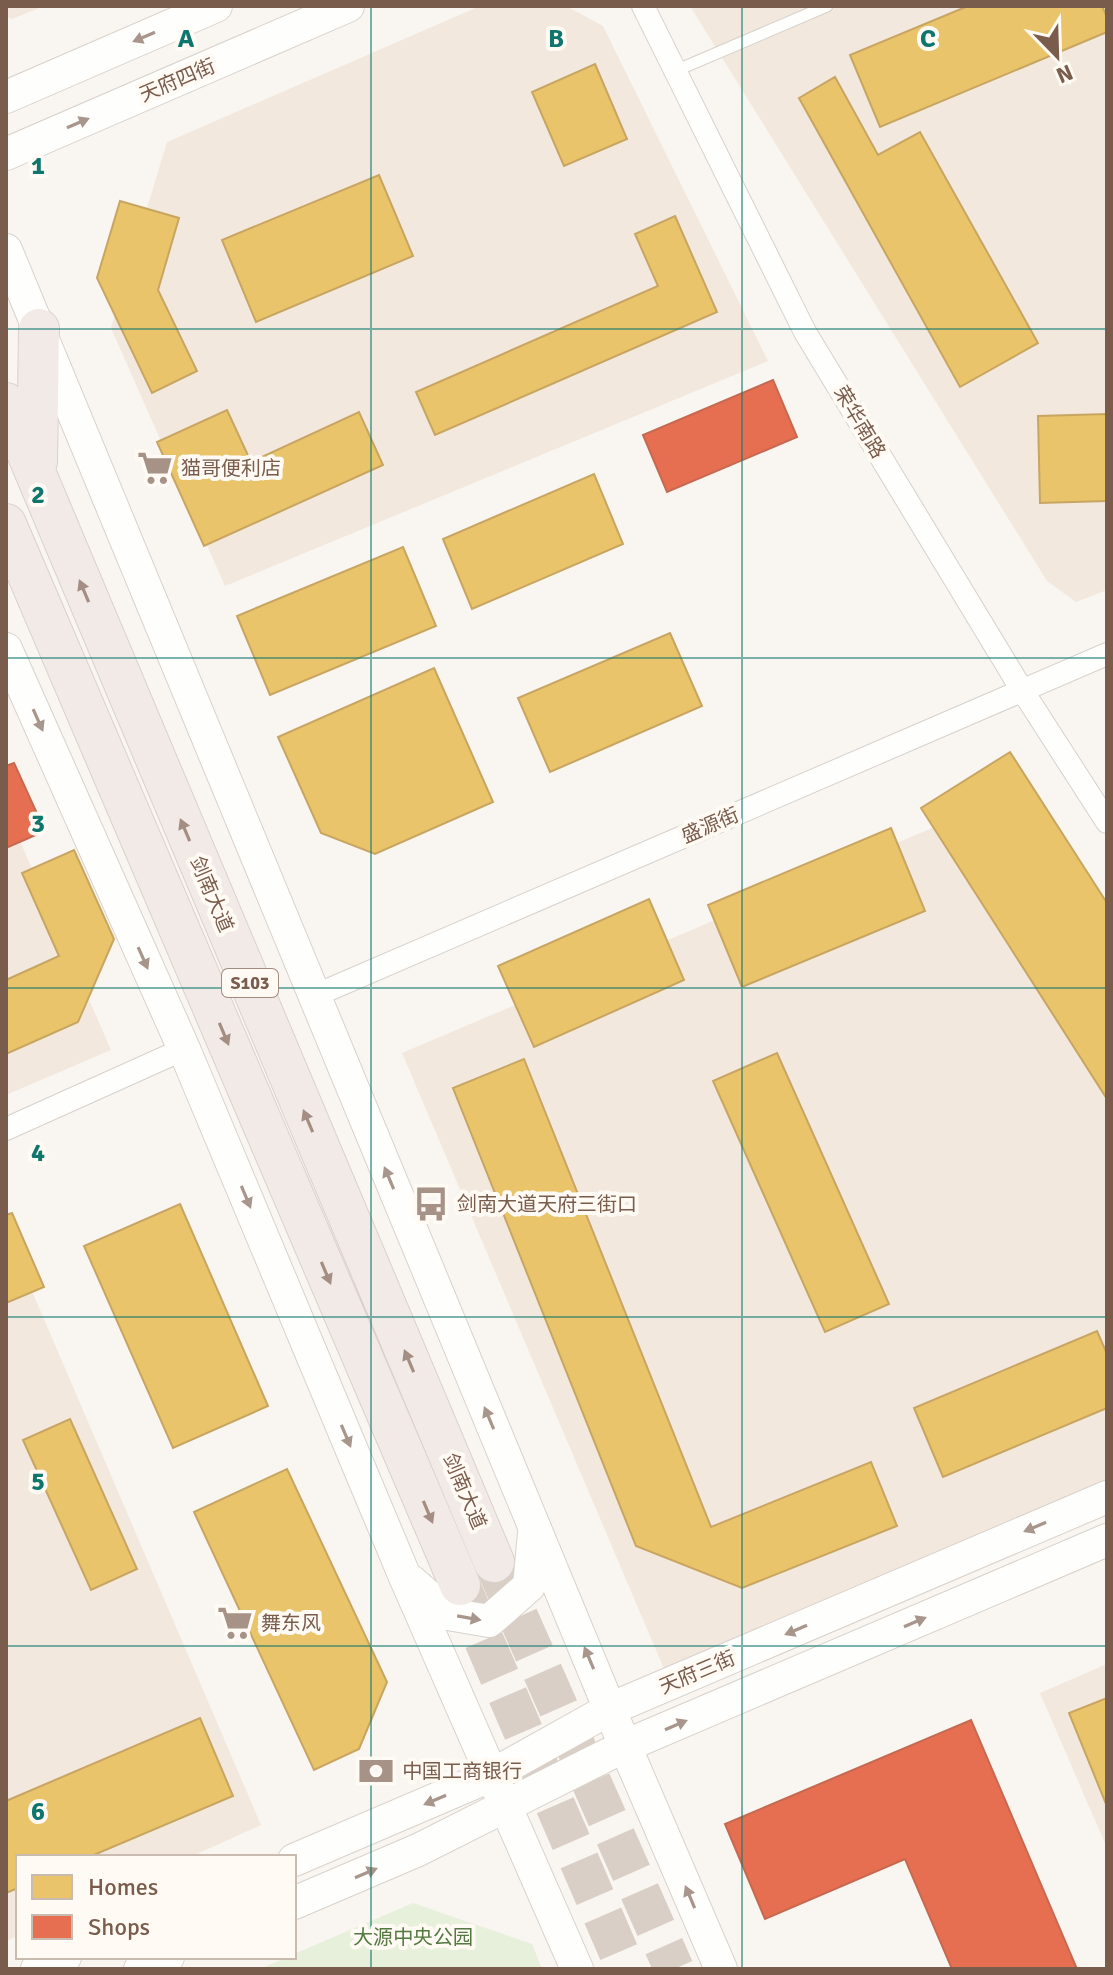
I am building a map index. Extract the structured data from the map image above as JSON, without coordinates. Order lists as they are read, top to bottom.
{
  "streets": {
    "highway": ["剑南大道", "S103"],
    "main road": ["天府四街", "天府三街"],
    "street": ["荣华南路", "盛源街"]
  },
  "crossings": [
    ["荣华南路", "盛源街"]
  ],
  "parks": ["大源中央公园"],
  "places": {
    "supermarket": ["猫哥便利店", "舞东风"],
    "bus stop": ["剑南大道天府三街口"],
    "bank": ["中国工商银行"]
  },
  "legend": ["Homes", "Shops"],
  "north": "bottom right",
  "grid": {
    "columns": ["A", "B", "C"],
    "rows": [
      "1",
      "2",
      "3",
      "4",
      "5",
      "6"
    ]
  }
}
